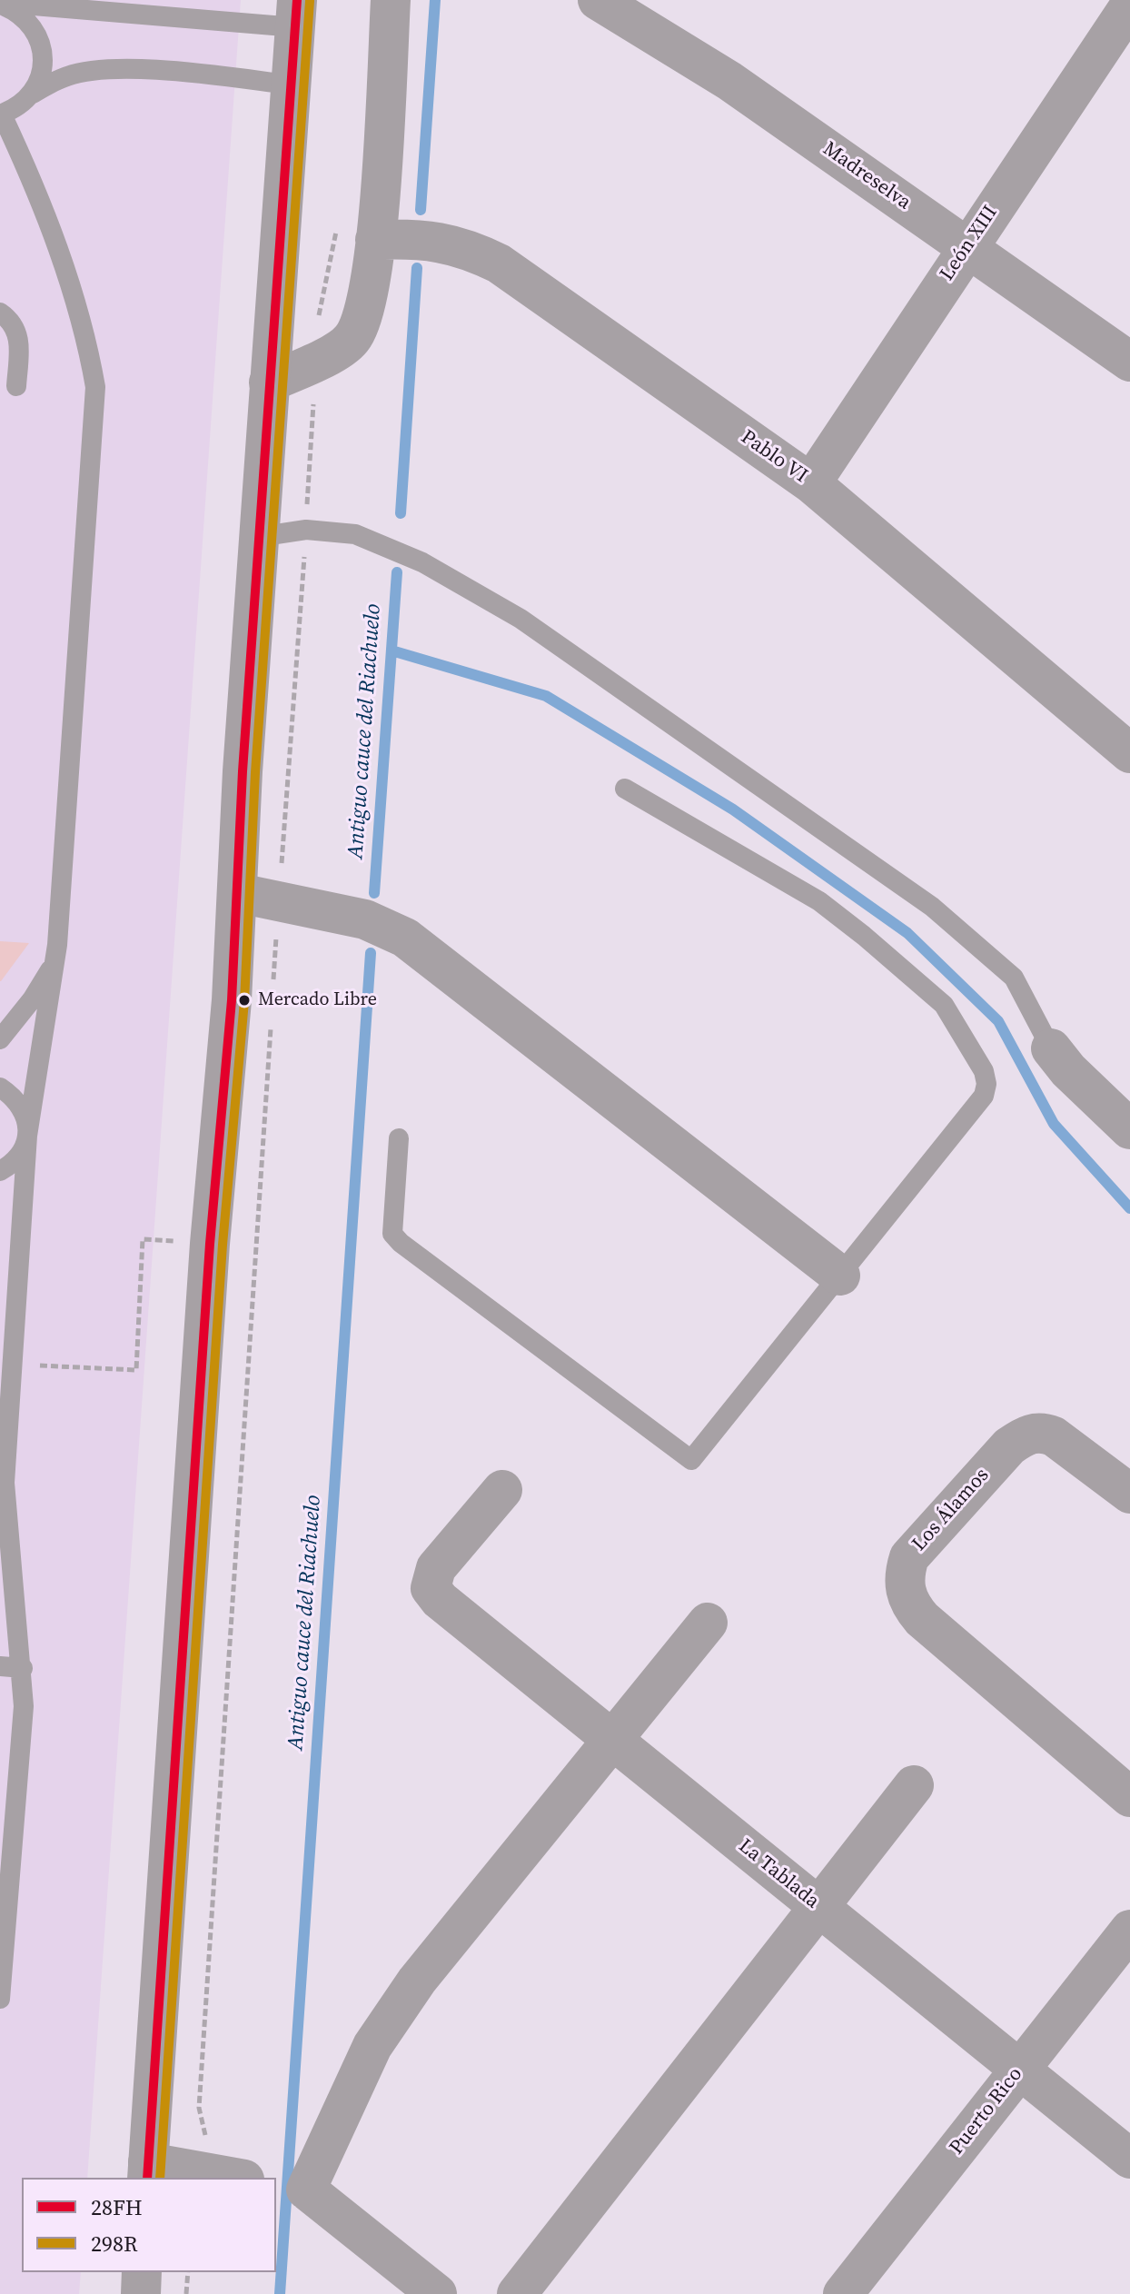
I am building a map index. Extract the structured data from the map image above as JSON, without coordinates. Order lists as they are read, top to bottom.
{
  "streets": {
    "street": [
      "Madreselva",
      "León XIII",
      "Pablo VI",
      "Los Álamos",
      "La Tablada",
      "Puerto Rico"
    ]
  },
  "crossings": [
    ["Madreselva", "León XIII"],
    ["León XIII", "Pablo VI"],
    ["La Tablada", "Puerto Rico"]
  ],
  "water": ["Antiguo cauce del Riachuelo"],
  "places": ["Mercado Libre"],
  "lines": ["transit line 28FH", "transit line 298R"],
  "legend": ["28FH", "298R"]
}
